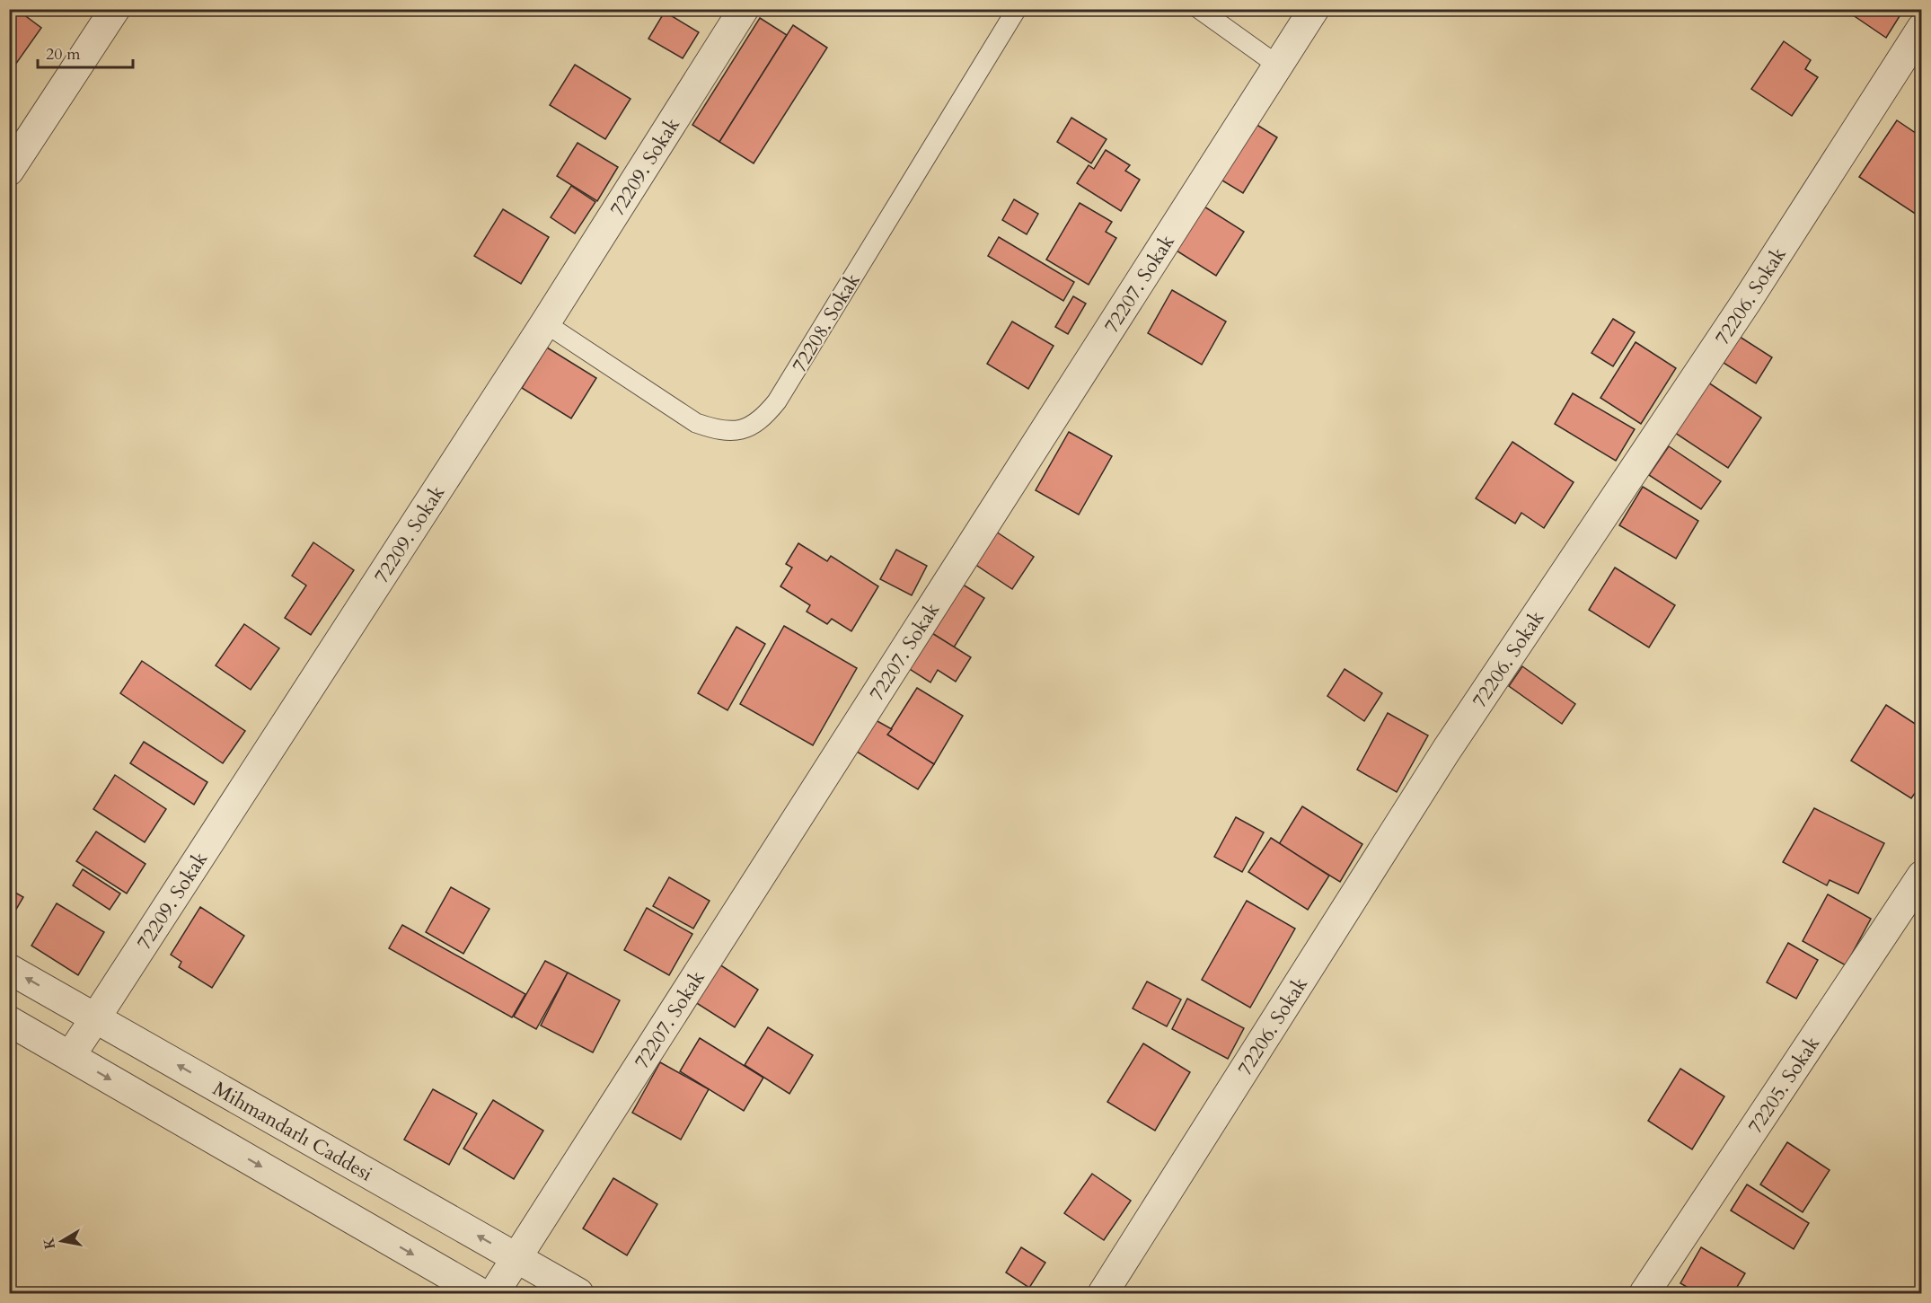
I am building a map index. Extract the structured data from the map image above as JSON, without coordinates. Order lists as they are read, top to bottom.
{
  "streets": {
    "street": [
      "72209. Sokak",
      "72207. Sokak",
      "72206. Sokak",
      "72205. Sokak",
      "Mihmandarlı Caddesi"
    ],
    "lane": ["72208. Sokak"]
  },
  "crossings": [
    ["72209. Sokak", "72208. Sokak"],
    ["72209. Sokak", "Mihmandarlı Caddesi"],
    ["72207. Sokak", "Mihmandarlı Caddesi"]
  ],
  "scale_bar": "20 m",
  "north": "left"
}
